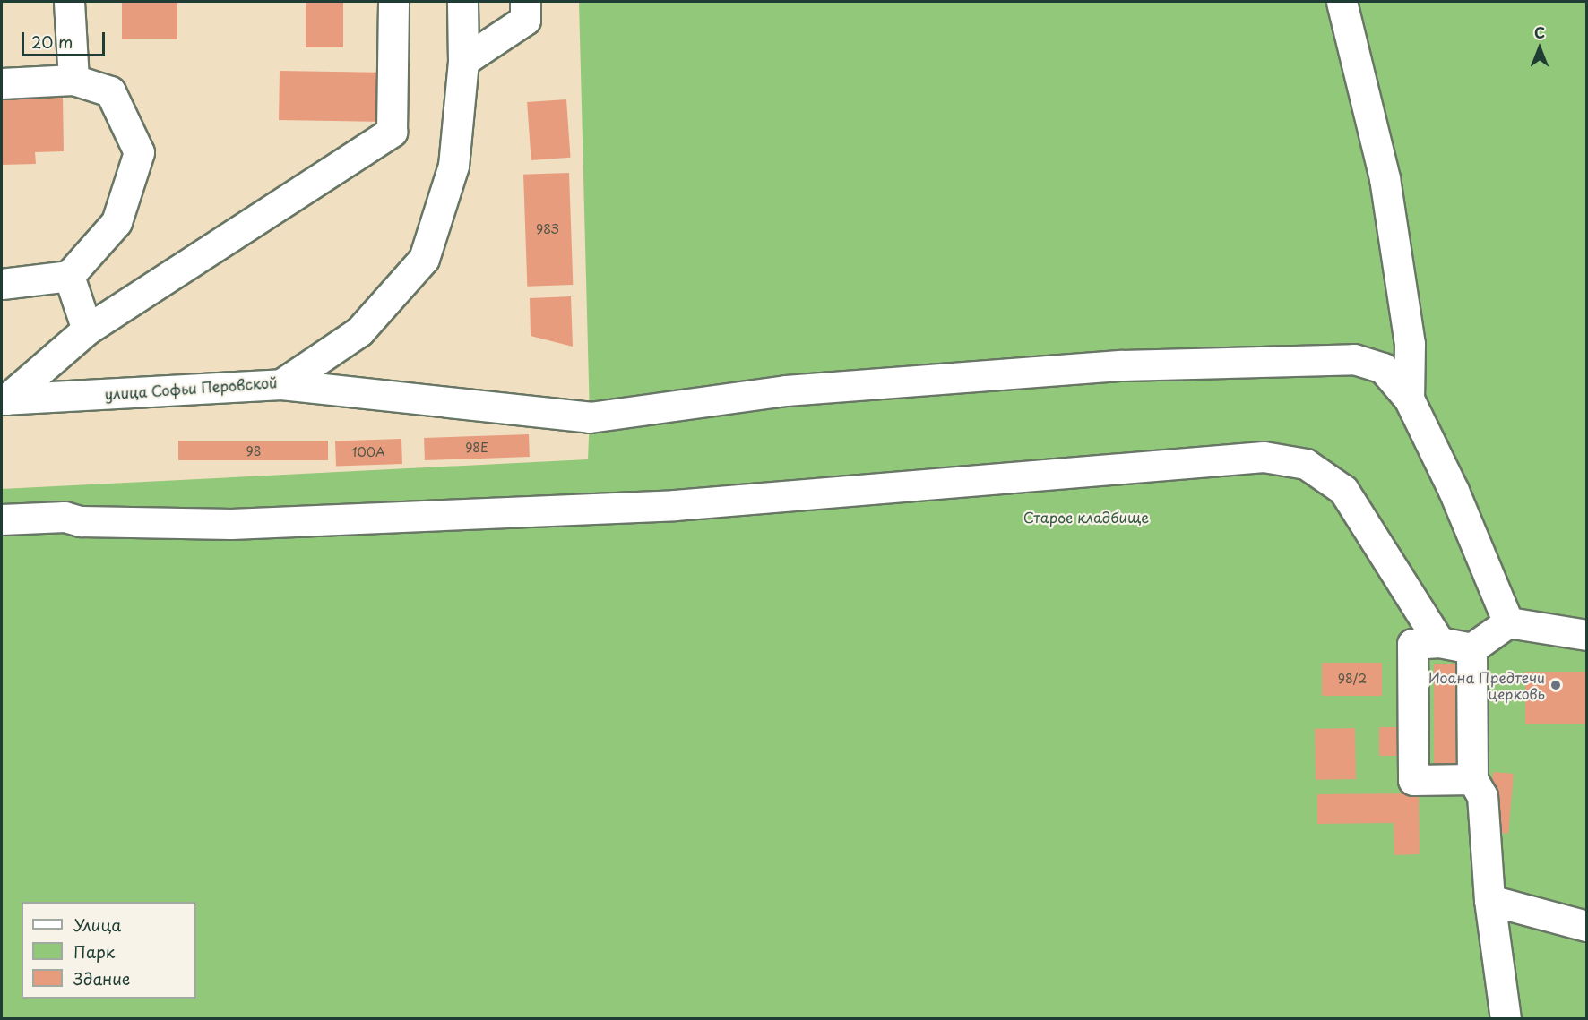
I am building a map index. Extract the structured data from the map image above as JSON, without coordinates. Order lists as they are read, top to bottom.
{
  "streets": {
    "main road": ["улица Софьи Перовской"]
  },
  "parks": ["Старое кладбище"],
  "places": ["Иоана Предтечи церковь"],
  "house_numbers": [
    "98З",
    "98Е",
    "98",
    "100А",
    "98/2"
  ],
  "legend": ["Улица", "Парк", "Здание"],
  "scale_bar": "20 m",
  "north": "top"
}
